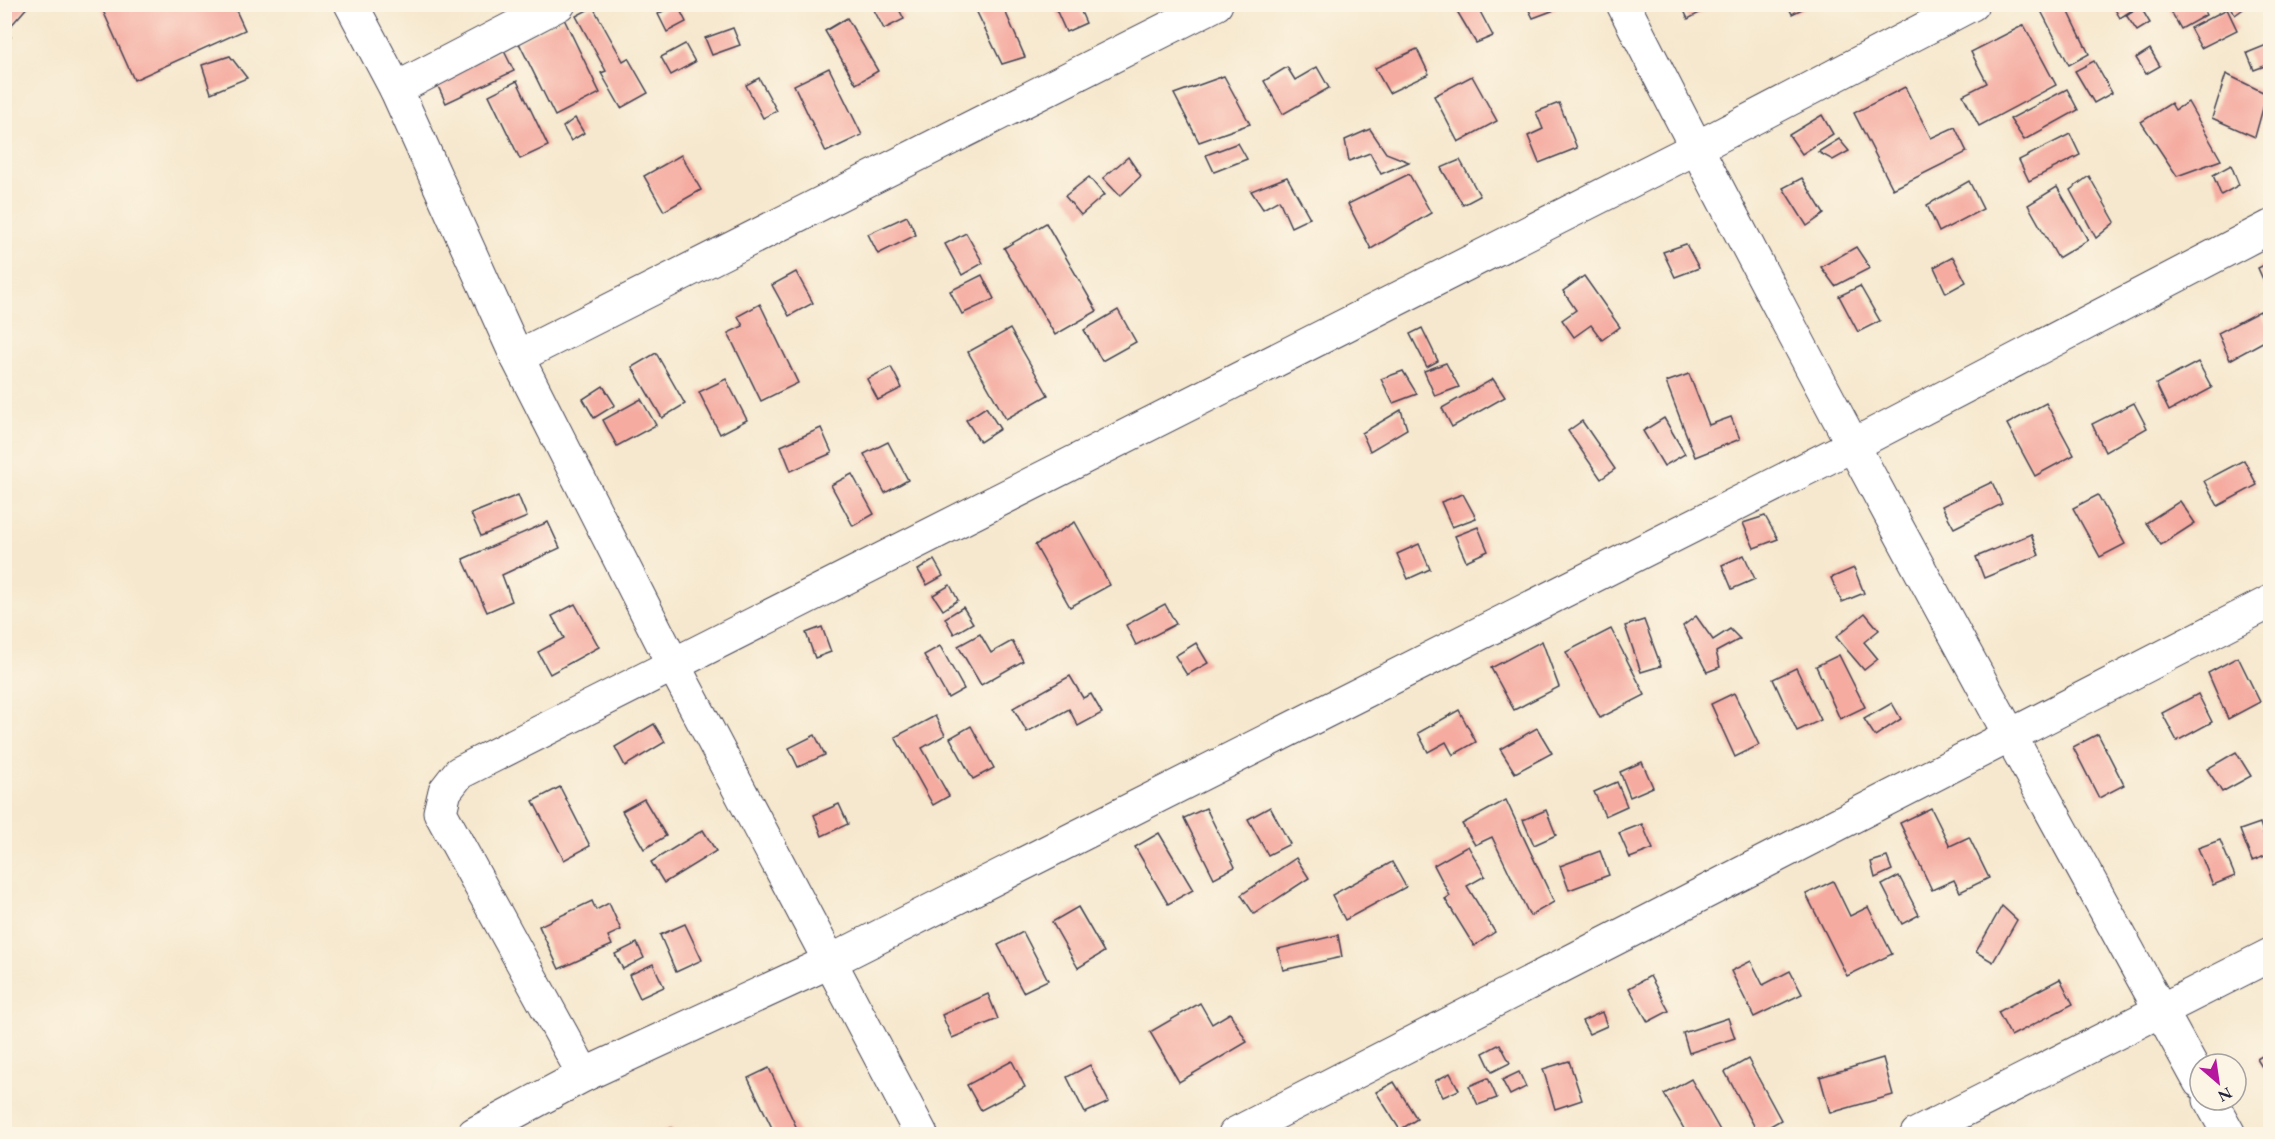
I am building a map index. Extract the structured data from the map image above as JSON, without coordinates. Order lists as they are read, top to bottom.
{
  "north": "bottom right"
}
